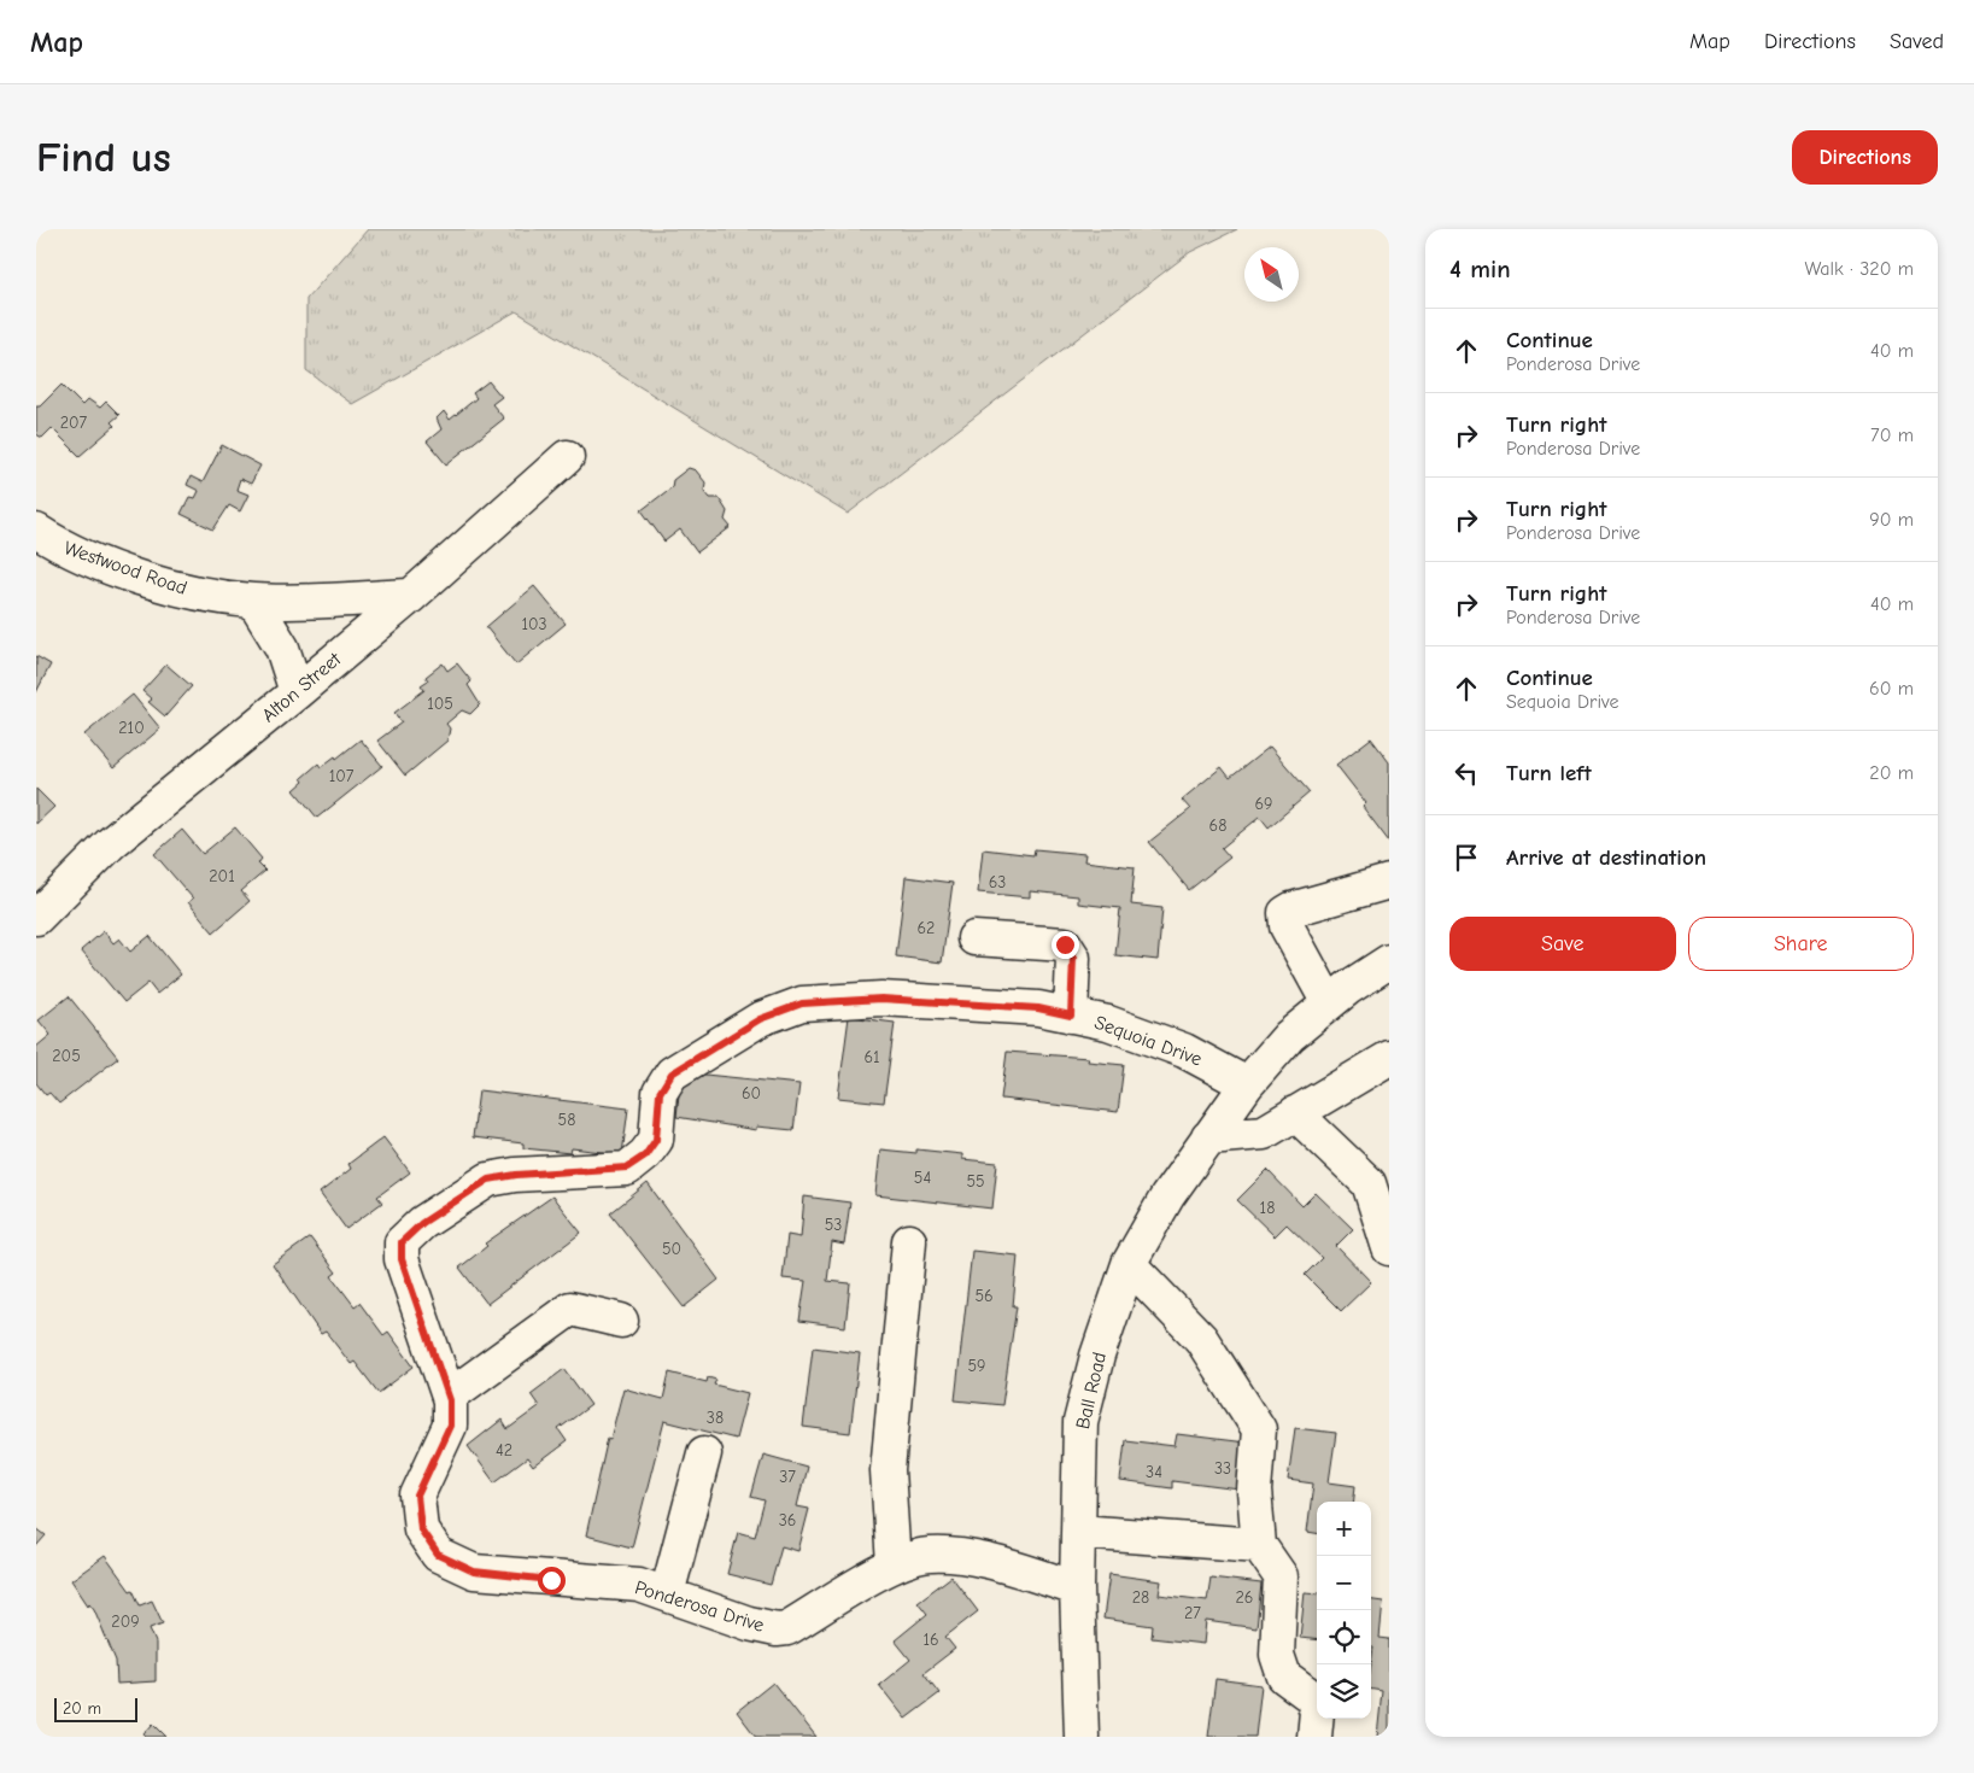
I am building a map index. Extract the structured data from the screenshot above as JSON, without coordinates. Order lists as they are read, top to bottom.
{
  "streets": {
    "street": [
      "Westwood Road",
      "Alton Street",
      "Sequoia Drive",
      "Ball Road",
      "Ponderosa Drive"
    ]
  },
  "crossings": [
    ["Westwood Road", "Alton Street"],
    ["Sequoia Drive", "Ball Road"],
    ["Sequoia Drive", "Ponderosa Drive"],
    ["Ball Road", "Ponderosa Drive"]
  ],
  "house_numbers": [
    "207",
    "103",
    "105",
    "210",
    "107",
    "69",
    "68",
    "201",
    "63",
    "62",
    "205",
    "61",
    "60",
    "58",
    "54",
    "55",
    "18",
    "53",
    "50",
    "56",
    "59",
    "38",
    "42",
    "33",
    "34",
    "37",
    "36",
    "28",
    "26",
    "27",
    "209",
    "16"
  ],
  "scale_bar": "20 m",
  "north": "top left",
  "page": {
    "header": "Map",
    "nav": ["Map", "Directions", "Saved"],
    "buttons": [
      "Directions",
      ["Save", "Share"]
    ],
    "title": "Find us",
    "heading": ["4 min", "Walk · 320 m"],
    "list": [
      ["Continue", "Ponderosa Drive", "40 m"],
      ["Turn right", "Ponderosa Drive", "70 m"],
      ["Turn right", "Ponderosa Drive", "90 m"],
      ["Turn right", "Ponderosa Drive", "40 m"],
      ["Continue", "Sequoia Drive", "60 m"],
      ["Turn left", "20 m"],
      "Arrive at destination"
    ],
    "map_buttons": ["+", "−"],
    "scale": "20 m"
  }
}
